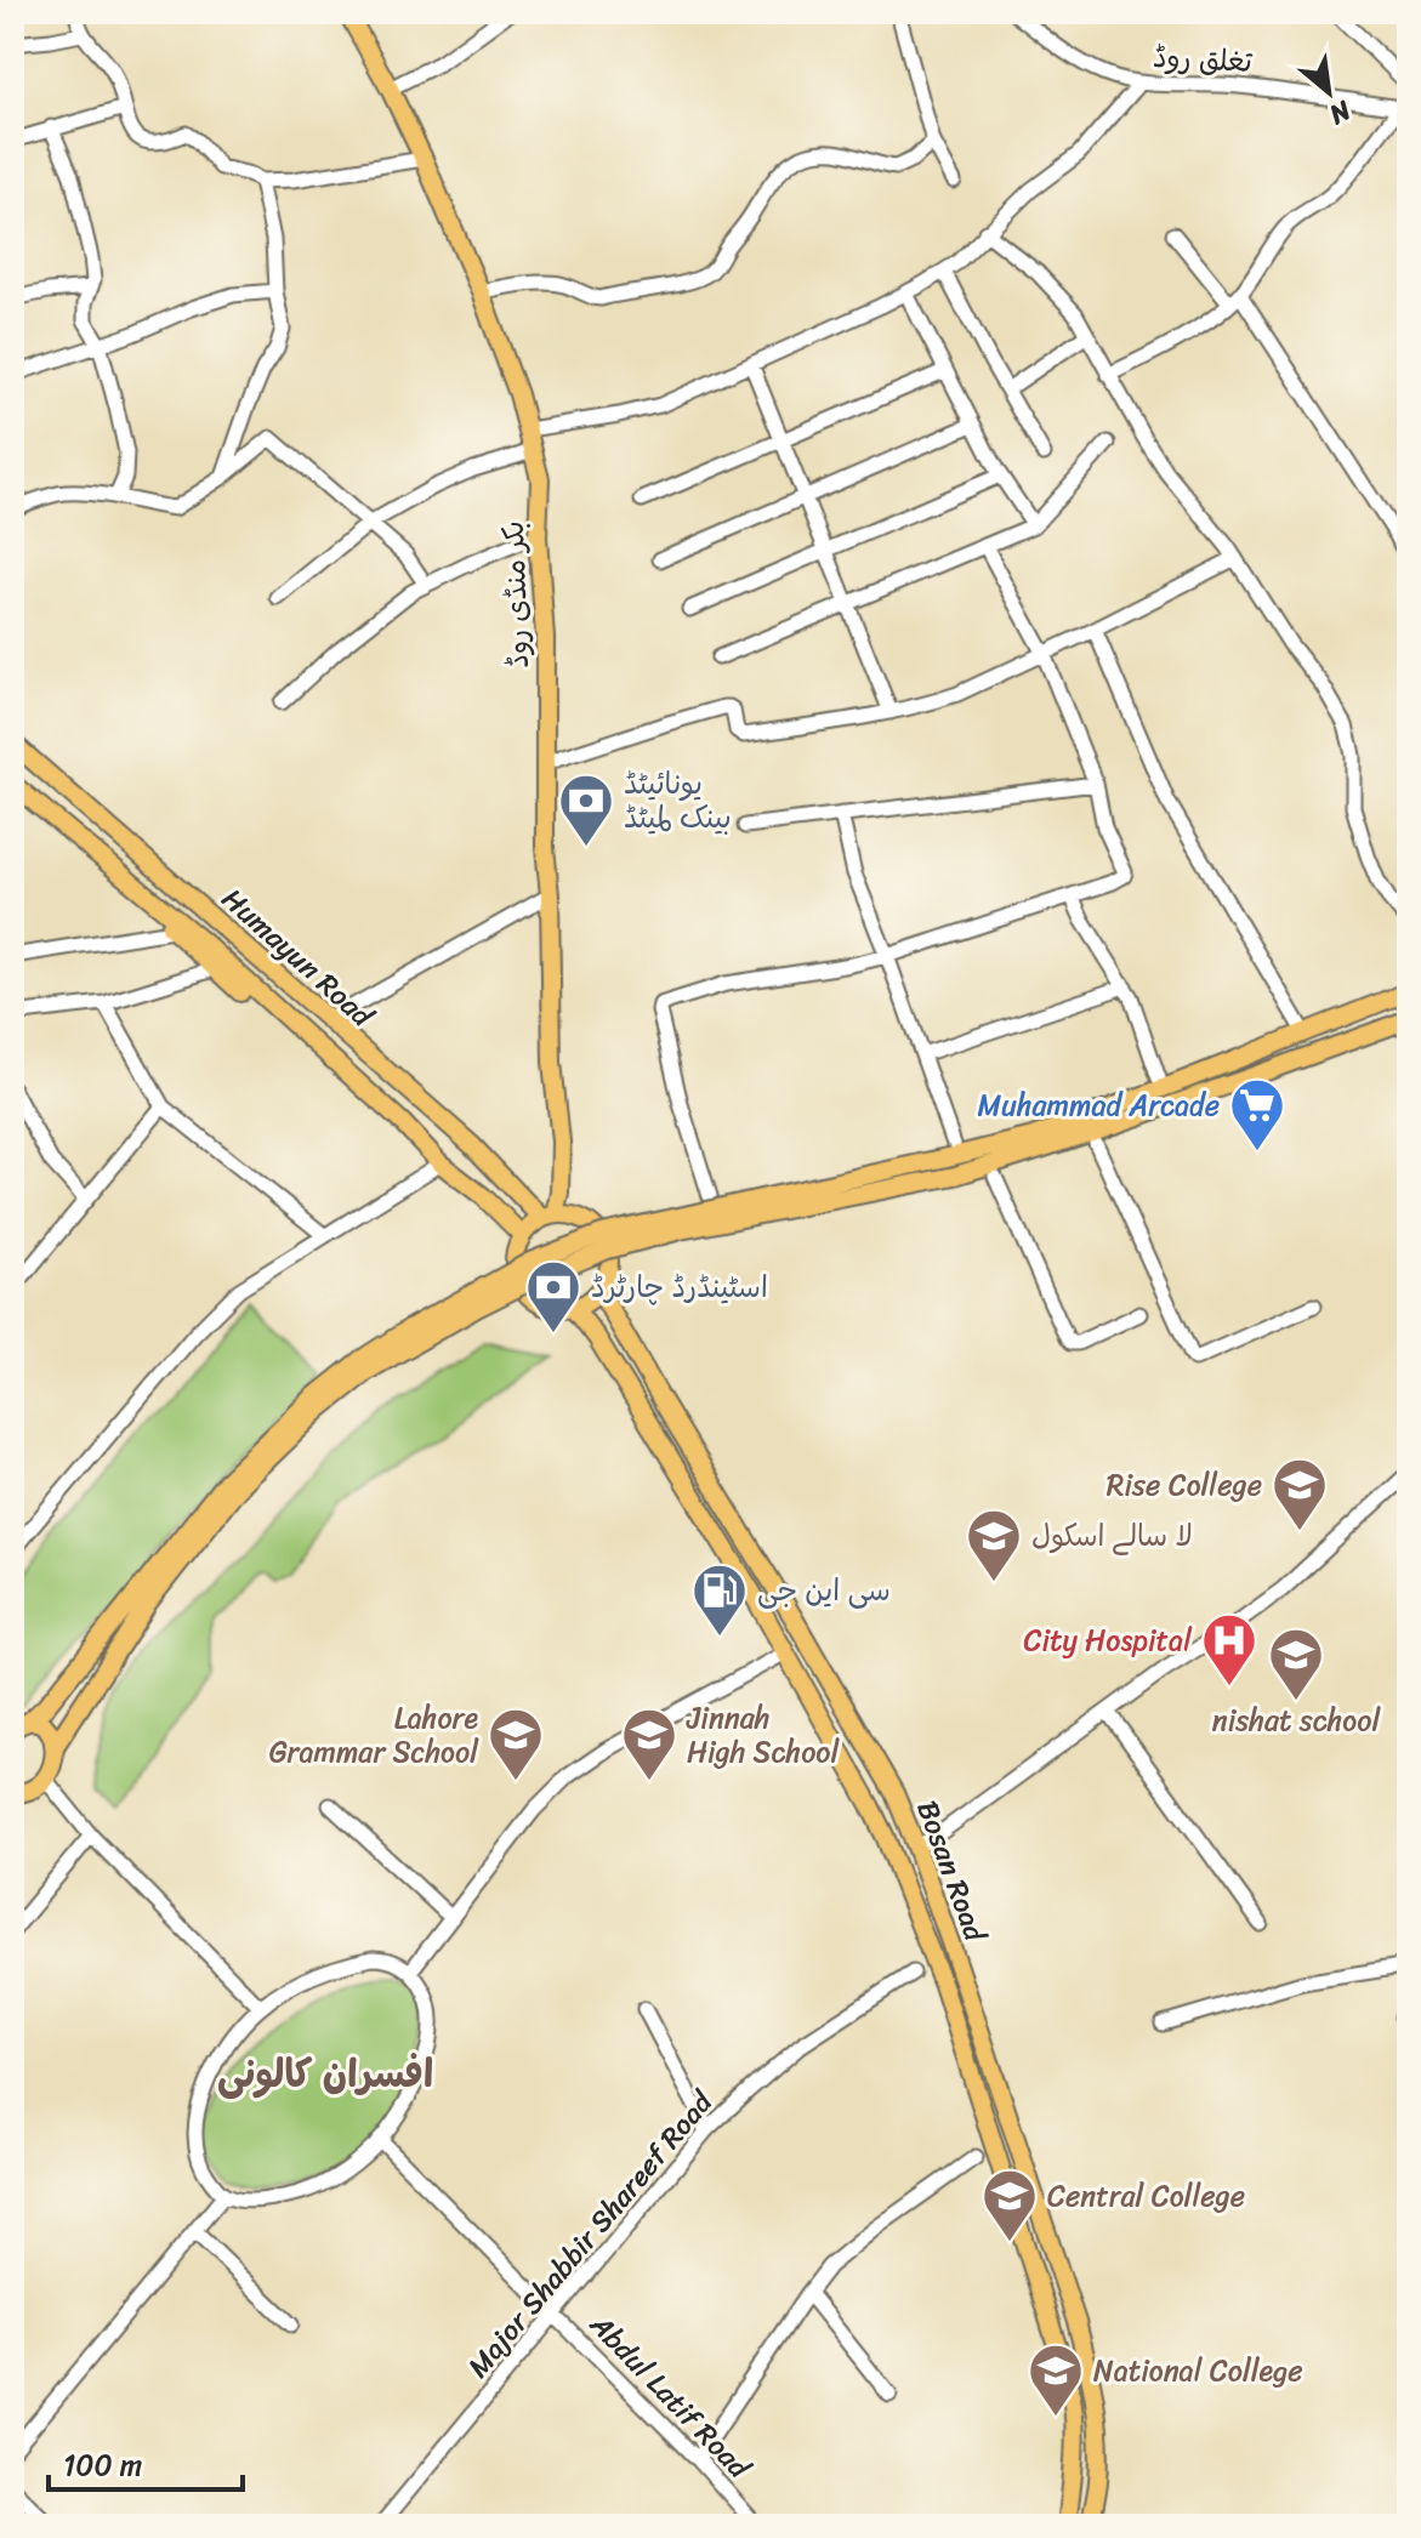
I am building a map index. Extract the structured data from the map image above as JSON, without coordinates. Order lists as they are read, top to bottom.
{
  "streets": {
    "main road": ["بکر منڈی روڈ", "Humayun Road", "Bosan Road"],
    "street": ["تغلق روڈ", "Major Shabbir Shareef Road", "Abdul Latif Road"]
  },
  "crossings": [
    ["بکر منڈی روڈ", "Humayun Road"],
    ["بکر منڈی روڈ", "Bosan Road"],
    ["Humayun Road", "Bosan Road"],
    ["Major Shabbir Shareef Road", "Abdul Latif Road"]
  ],
  "districts": ["افسران کالونی"],
  "places": {
    "bank": ["یونائیٹڈ بینک لمیٹڈ", "اسٹینڈرڈ چارٹرڈ"],
    "supermarket": ["Muhammad Arcade"],
    "school or university": [
      "Rise College",
      "لا سالے اسکول",
      "nishat school",
      "Lahore Grammar School",
      "Jinnah High School",
      "Central College",
      "National College"
    ],
    "fuel station": ["سی این جی"],
    "hospital": ["City Hospital"]
  },
  "scale_bar": "100 m",
  "north": "bottom right"
}
